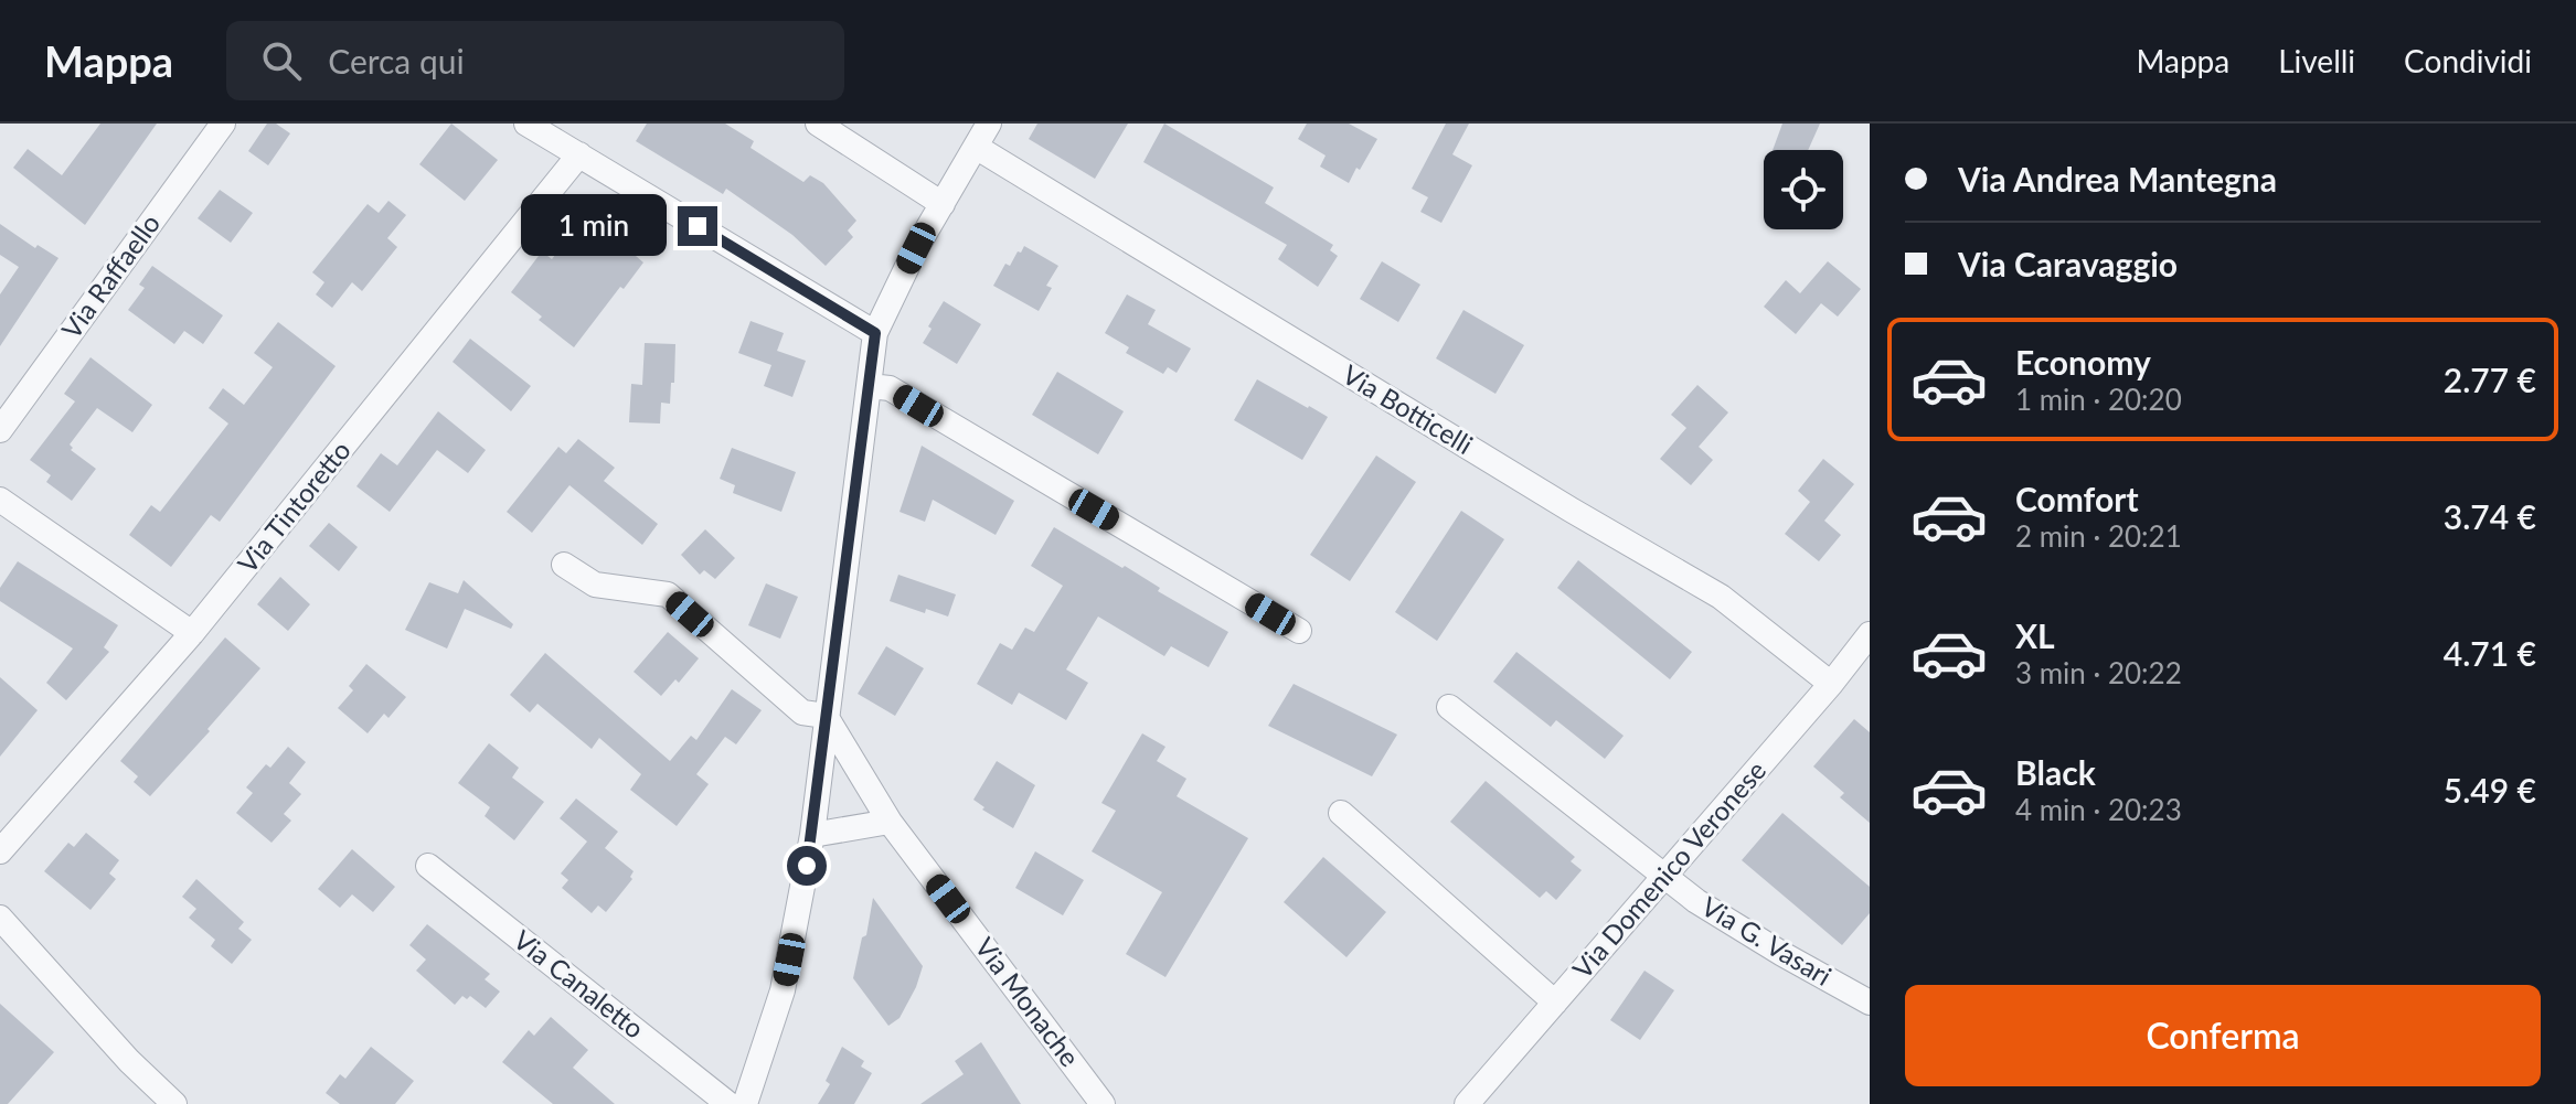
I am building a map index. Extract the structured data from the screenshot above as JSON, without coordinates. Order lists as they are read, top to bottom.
{
  "streets": {
    "street": [
      "Via Raffaello",
      "Via Botticelli",
      "Via Tintoretto",
      "Via Domenico Veronese",
      "Via G. Vasari",
      "Via Canaletto",
      "Via Monache"
    ]
  },
  "crossings": [
    ["Via Botticelli", "Via Domenico Veronese"],
    ["Via Domenico Veronese", "Via G. Vasari"]
  ],
  "page": {
    "header": "Mappa",
    "search": "Cerca qui",
    "nav": ["Mappa", "Livelli", "Condividi"],
    "banner": ["Via Andrea Mantegna", "Via Caravaggio"],
    "bubble": "1 min",
    "list": [
      {
        "name": "Economy",
        "note": "1 min · 20:20",
        "value": "2.77 €"
      },
      {
        "name": "Comfort",
        "note": "2 min · 20:21",
        "value": "3.74 €"
      },
      {
        "name": "XL",
        "note": "3 min · 20:22",
        "value": "4.71 €"
      },
      {
        "name": "Black",
        "note": "4 min · 20:23",
        "value": "5.49 €"
      }
    ],
    "buttons": "Conferma"
  }
}
